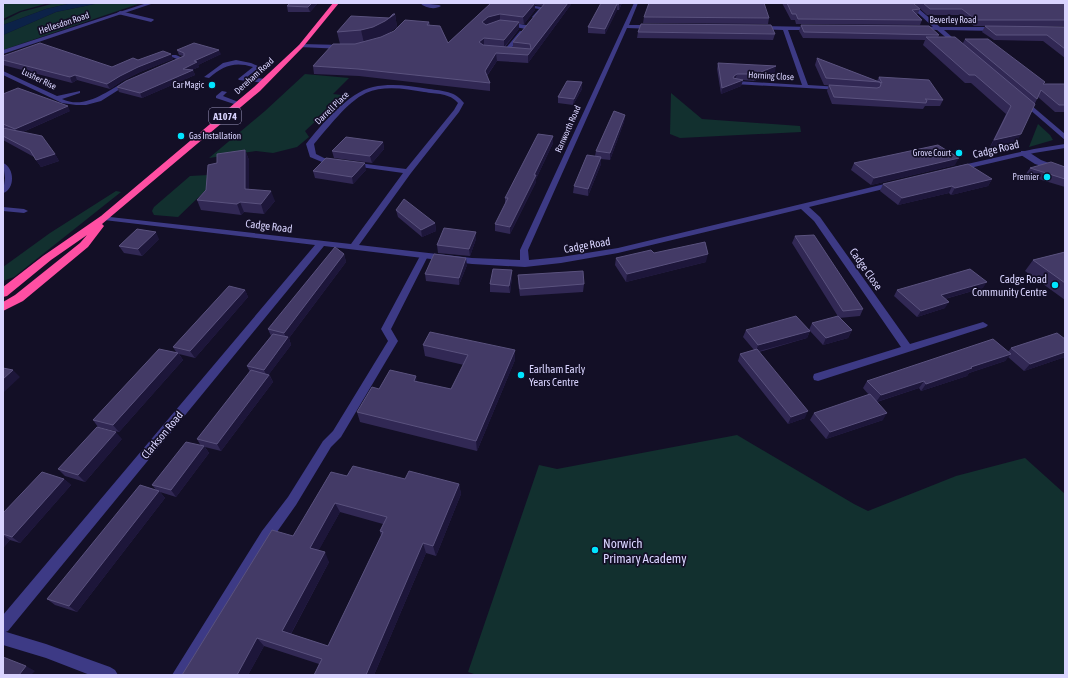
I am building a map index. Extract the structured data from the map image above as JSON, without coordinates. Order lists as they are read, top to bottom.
{
  "streets": {
    "highway": ["Dereham Road", "A1074"],
    "street": [
      "Beverley Road",
      "Hellesdon Road",
      "Horning Close",
      "Lusher Rise",
      "Darrell Place",
      "Ranworth Road",
      "Cadge Road",
      "Cadge Close",
      "Clarkson Road"
    ]
  },
  "crossings": [
    ["Dereham Road", "Cadge Road"],
    ["Darrell Place", "Cadge Road"],
    ["Ranworth Road", "Cadge Road"],
    ["Cadge Road", "Cadge Close"],
    ["Cadge Road", "Clarkson Road"]
  ],
  "places": [
    "Car Magic",
    "Gas Installation",
    "Grove Court",
    "Premier",
    "Cadge Road Community Centre",
    "Earlham Early Years Centre",
    "Norwich Primary Academy"
  ]
}
